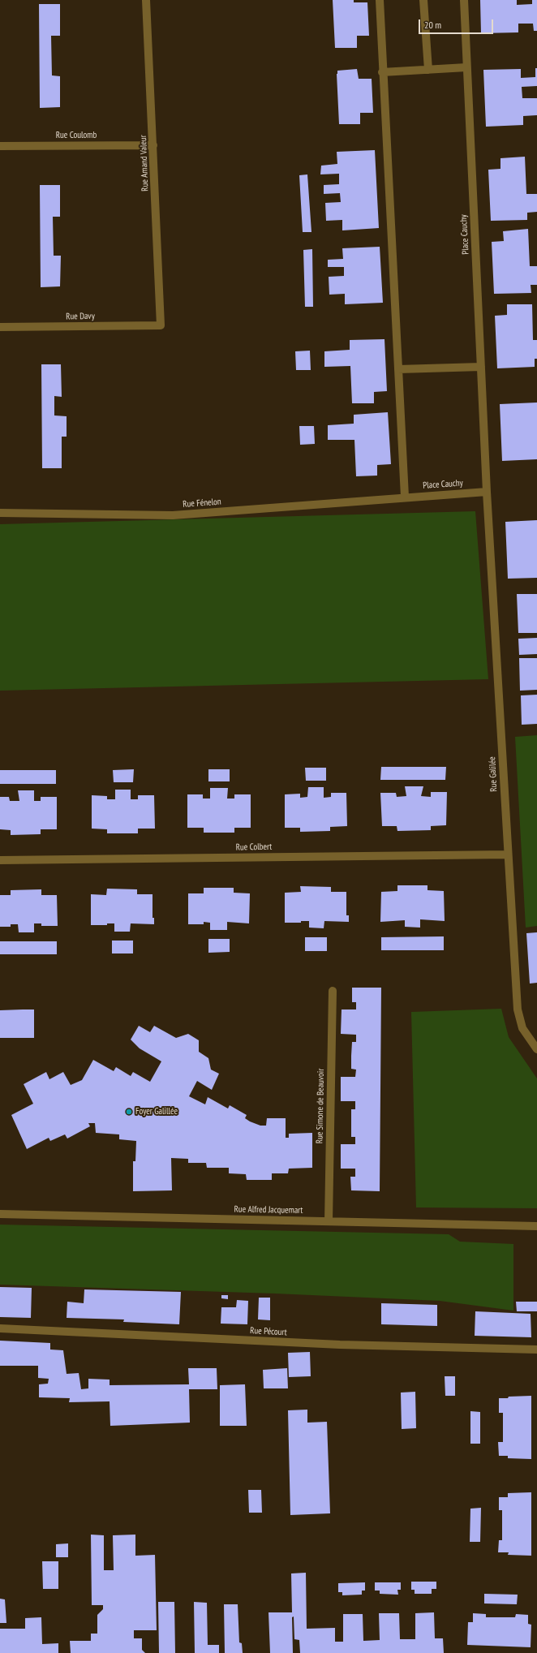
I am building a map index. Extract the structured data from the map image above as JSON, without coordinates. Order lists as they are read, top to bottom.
{
  "streets": {
    "street": [
      "Rue Coulomb",
      "Rue Amand Valeur",
      "Place Cauchy",
      "Rue Davy",
      "Rue Fénelon",
      "Rue Galilée",
      "Rue Colbert",
      "Rue Simone de Beauvoir",
      "Rue Alfred Jacquemart",
      "Rue Pécourt"
    ]
  },
  "crossings": [
    ["Rue Coulomb", "Rue Amand Valeur"],
    ["Rue Amand Valeur", "Rue Davy"],
    ["Place Cauchy", "Rue Fénelon"],
    ["Place Cauchy", "Rue Galilée"],
    ["Rue Galilée", "Rue Colbert"],
    ["Rue Simone de Beauvoir", "Rue Alfred Jacquemart"]
  ],
  "places": ["Foyer Galillée"],
  "scale_bar": "20 m"
}
